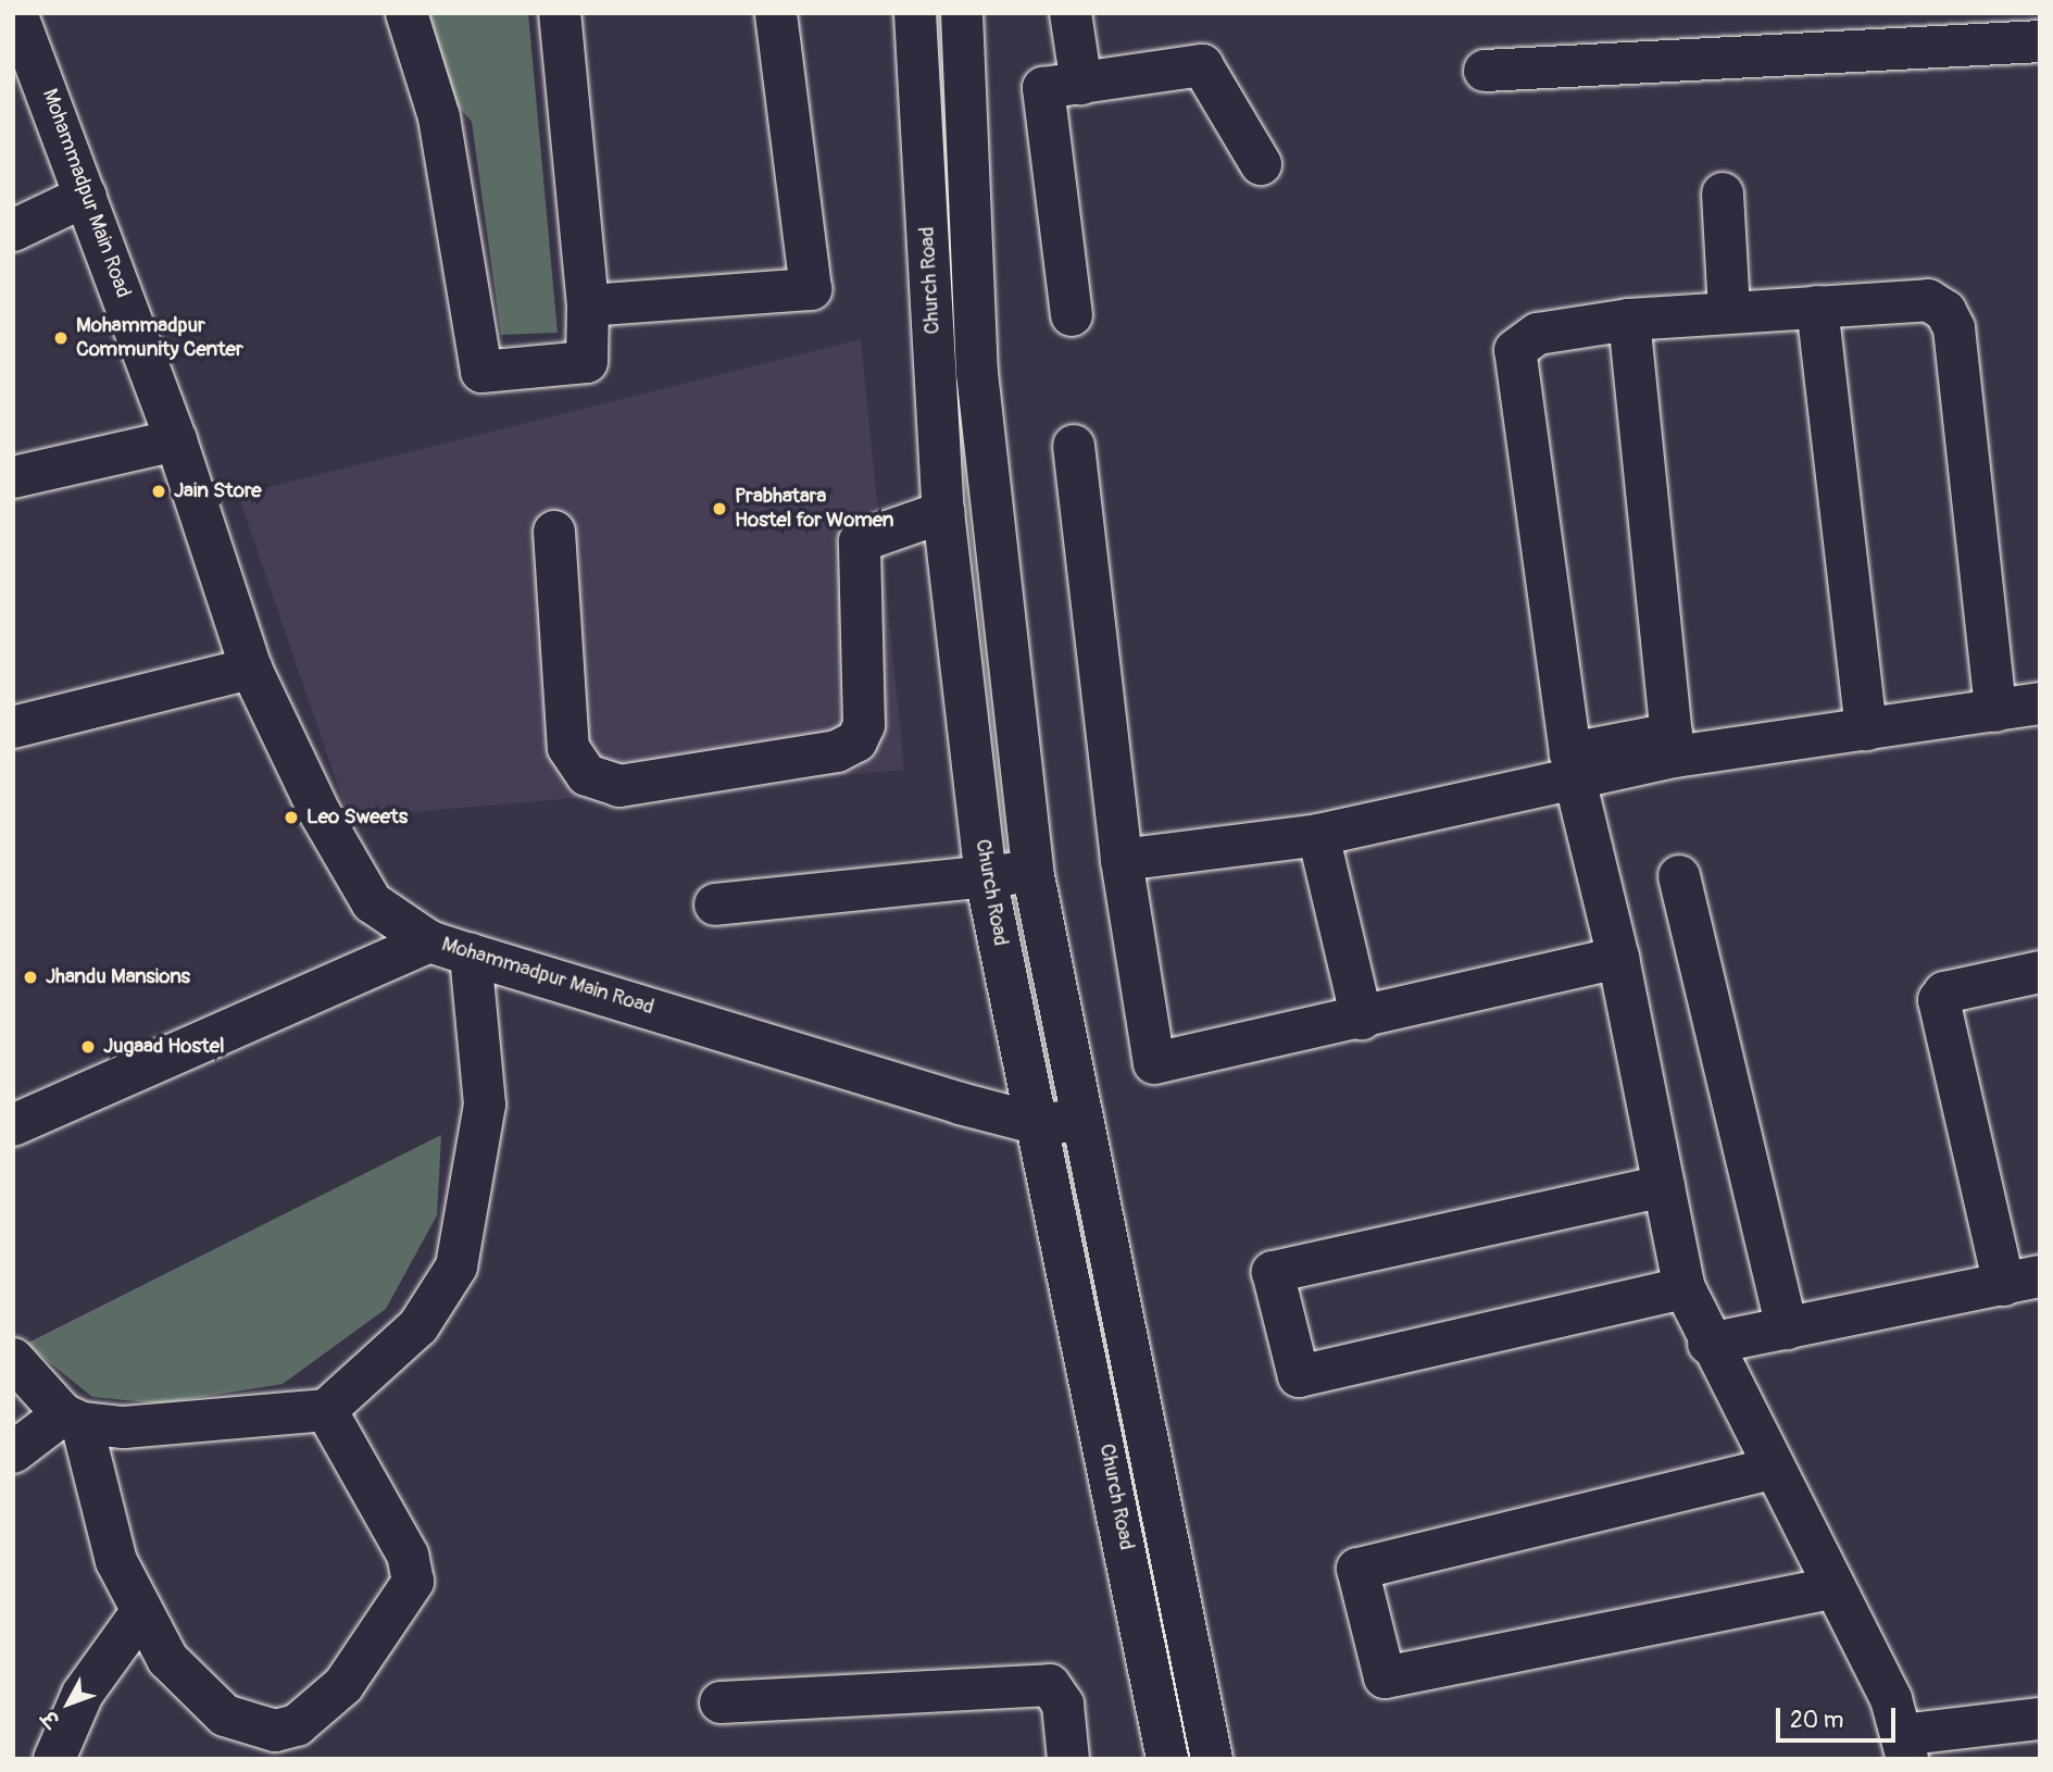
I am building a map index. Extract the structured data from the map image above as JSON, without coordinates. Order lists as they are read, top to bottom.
{
  "streets": {
    "street": ["Mohammadpur Main Road", "Church Road"]
  },
  "crossings": [
    ["Mohammadpur Main Road", "Church Road"]
  ],
  "places": [
    "Mohammadpur Community Center",
    "Jain Store",
    "Prabhatara Hostel for Women",
    "Leo Sweets",
    "Jhandu Mansions",
    "Jugaad Hostel"
  ],
  "scale_bar": "20 m",
  "north": "bottom left"
}
